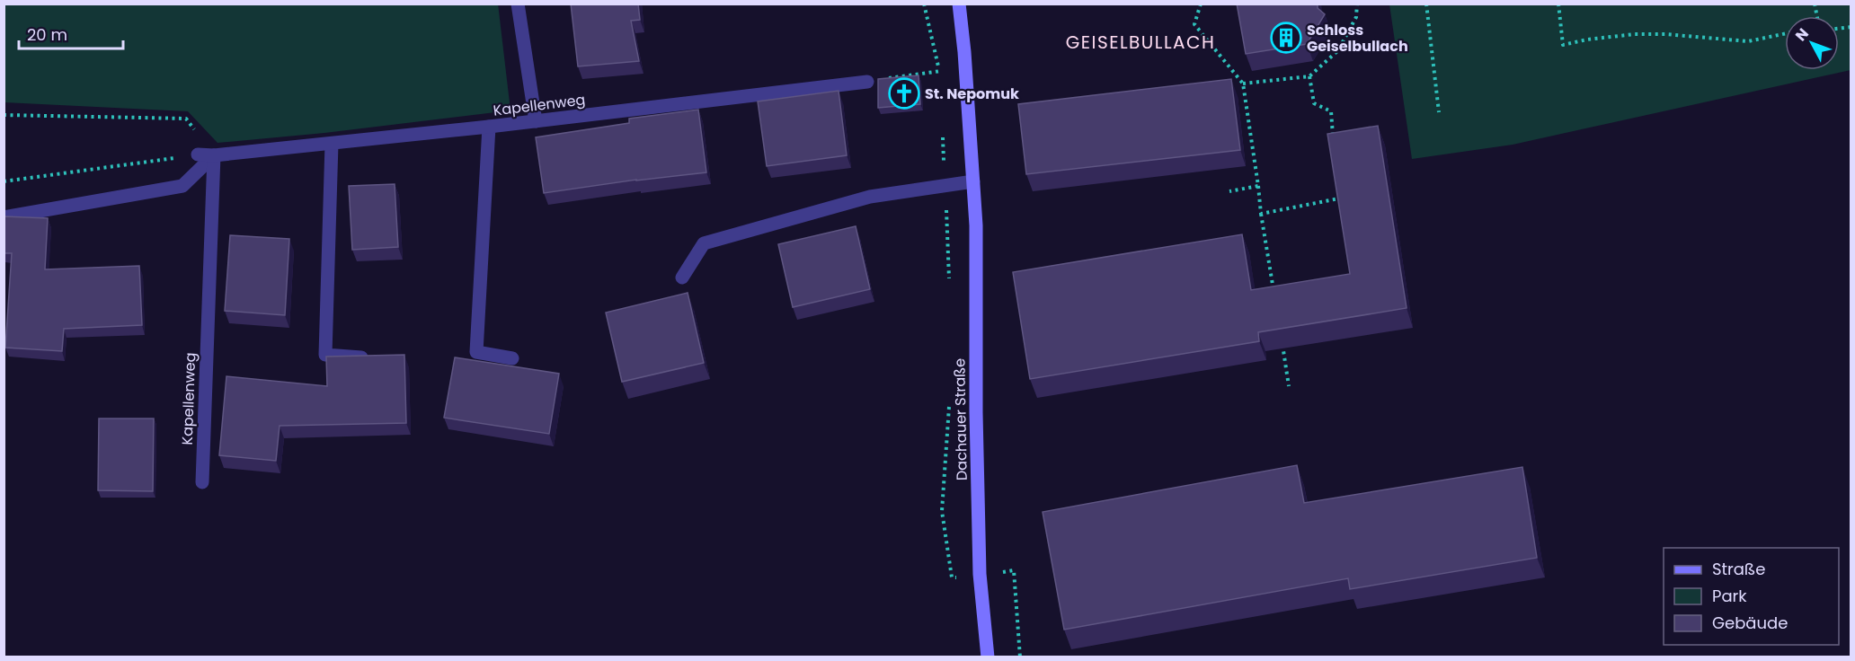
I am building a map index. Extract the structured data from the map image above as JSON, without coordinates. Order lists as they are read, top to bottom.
{
  "streets": {
    "street": ["Kapellenweg", "Dachauer Straße"]
  },
  "districts": ["GEISELBULLACH"],
  "places": {
    "building": ["Schloss Geiselbullach"],
    "church": ["St. Nepomuk"]
  },
  "legend": ["Straße", "Park", "Gebäude"],
  "scale_bar": "20 m",
  "north": "top left"
}
